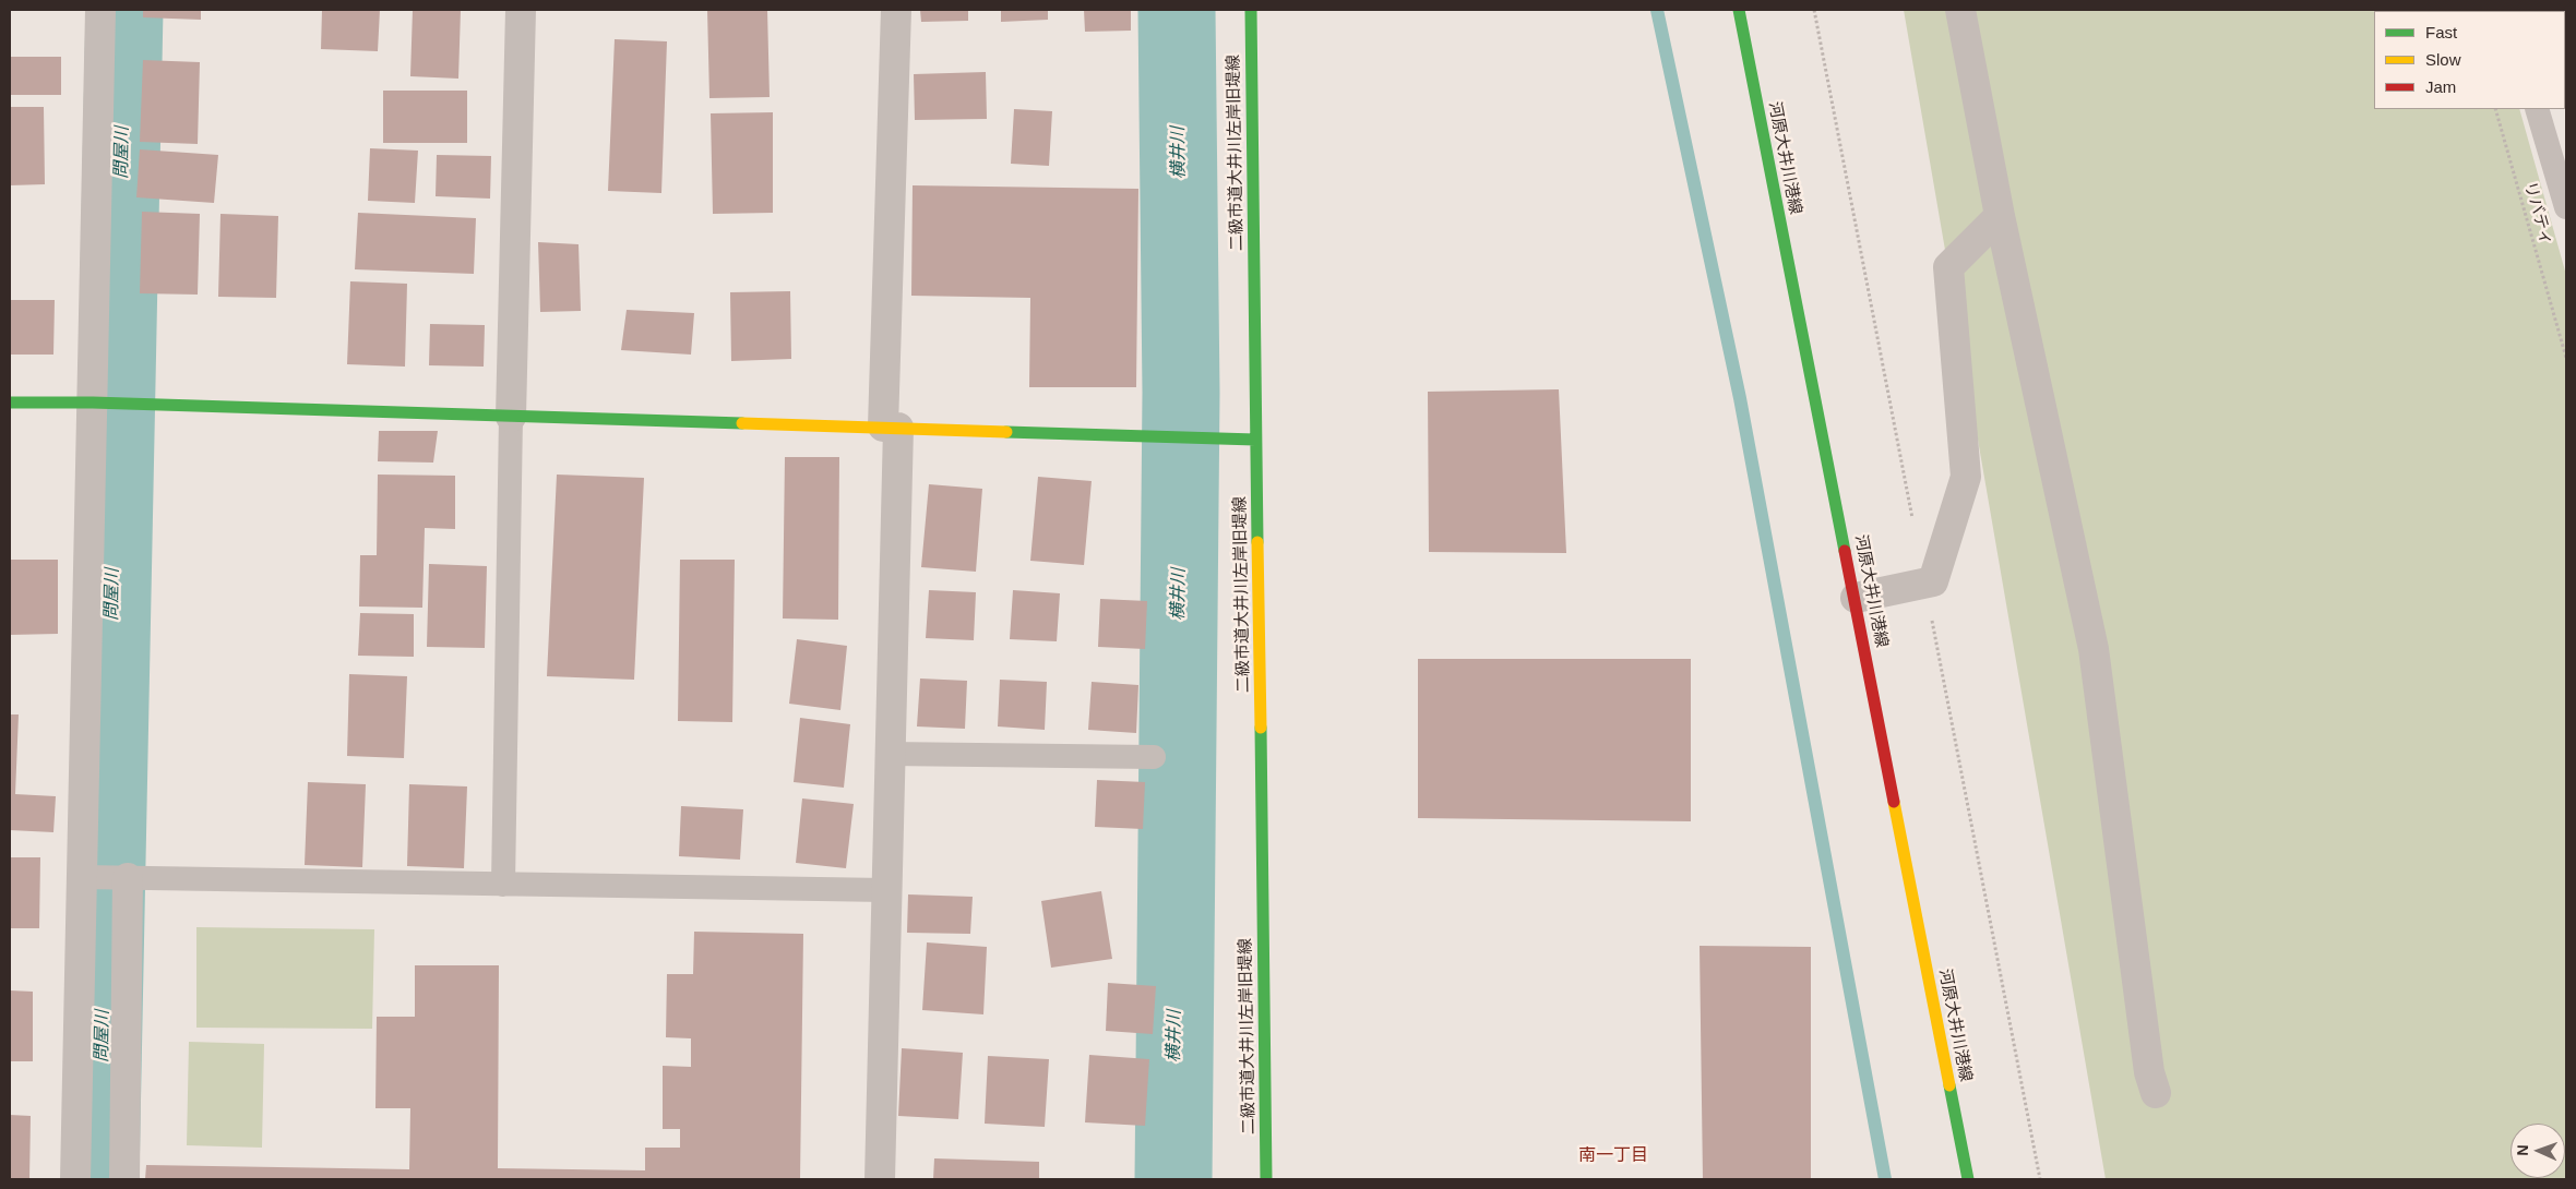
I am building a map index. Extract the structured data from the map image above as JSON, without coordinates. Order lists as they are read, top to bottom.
{
  "streets": {
    "street": ["二級市道大井川左岸旧堤線", "河原大井川港線"],
    "path": ["リバティ"]
  },
  "districts": ["南一丁目"],
  "water": ["問屋川", "横井川"],
  "legend": ["Fast", "Slow", "Jam"],
  "north": "left"
}
